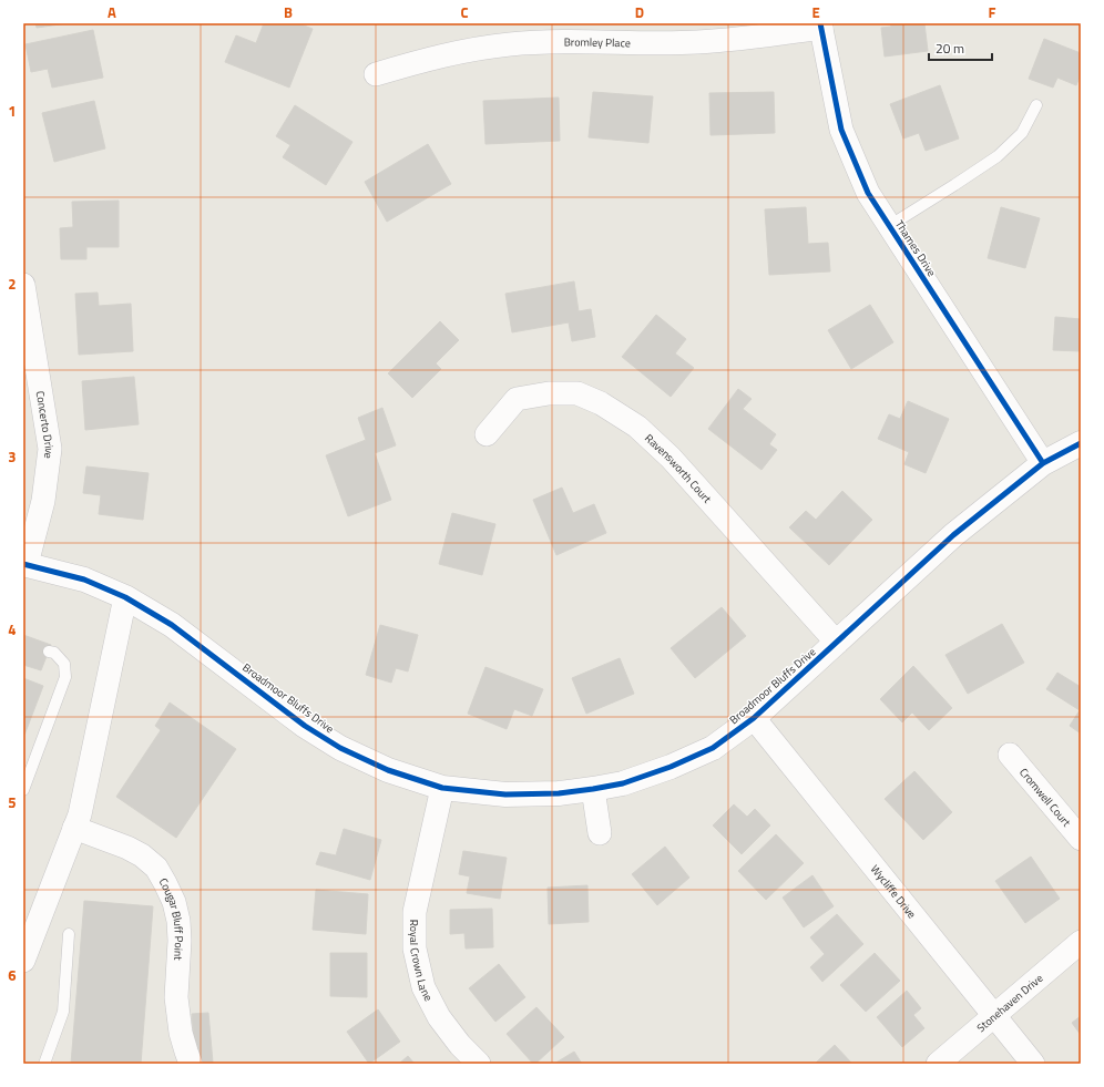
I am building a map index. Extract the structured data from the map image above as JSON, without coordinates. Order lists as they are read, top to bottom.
{
  "streets": {
    "street": [
      "Bromley Place",
      "Thames Drive",
      "Concerto Drive",
      "Ravensworth Court",
      "Broadmoor Bluffs Drive",
      "Cromwell Court",
      "Wycliffe Drive",
      "Cougar Bluff Point",
      "Royal Crown Lane",
      "Stonehaven Drive"
    ]
  },
  "crossings": [
    ["Bromley Place", "Thames Drive"],
    ["Thames Drive", "Broadmoor Bluffs Drive"],
    ["Concerto Drive", "Broadmoor Bluffs Drive"],
    ["Ravensworth Court", "Broadmoor Bluffs Drive"],
    ["Broadmoor Bluffs Drive", "Wycliffe Drive"],
    ["Broadmoor Bluffs Drive", "Royal Crown Lane"],
    ["Wycliffe Drive", "Stonehaven Drive"]
  ],
  "scale_bar": "20 m",
  "grid": {
    "columns": [
      "A",
      "B",
      "C",
      "D",
      "E",
      "F"
    ],
    "rows": [
      "1",
      "2",
      "3",
      "4",
      "5",
      "6"
    ]
  }
}
